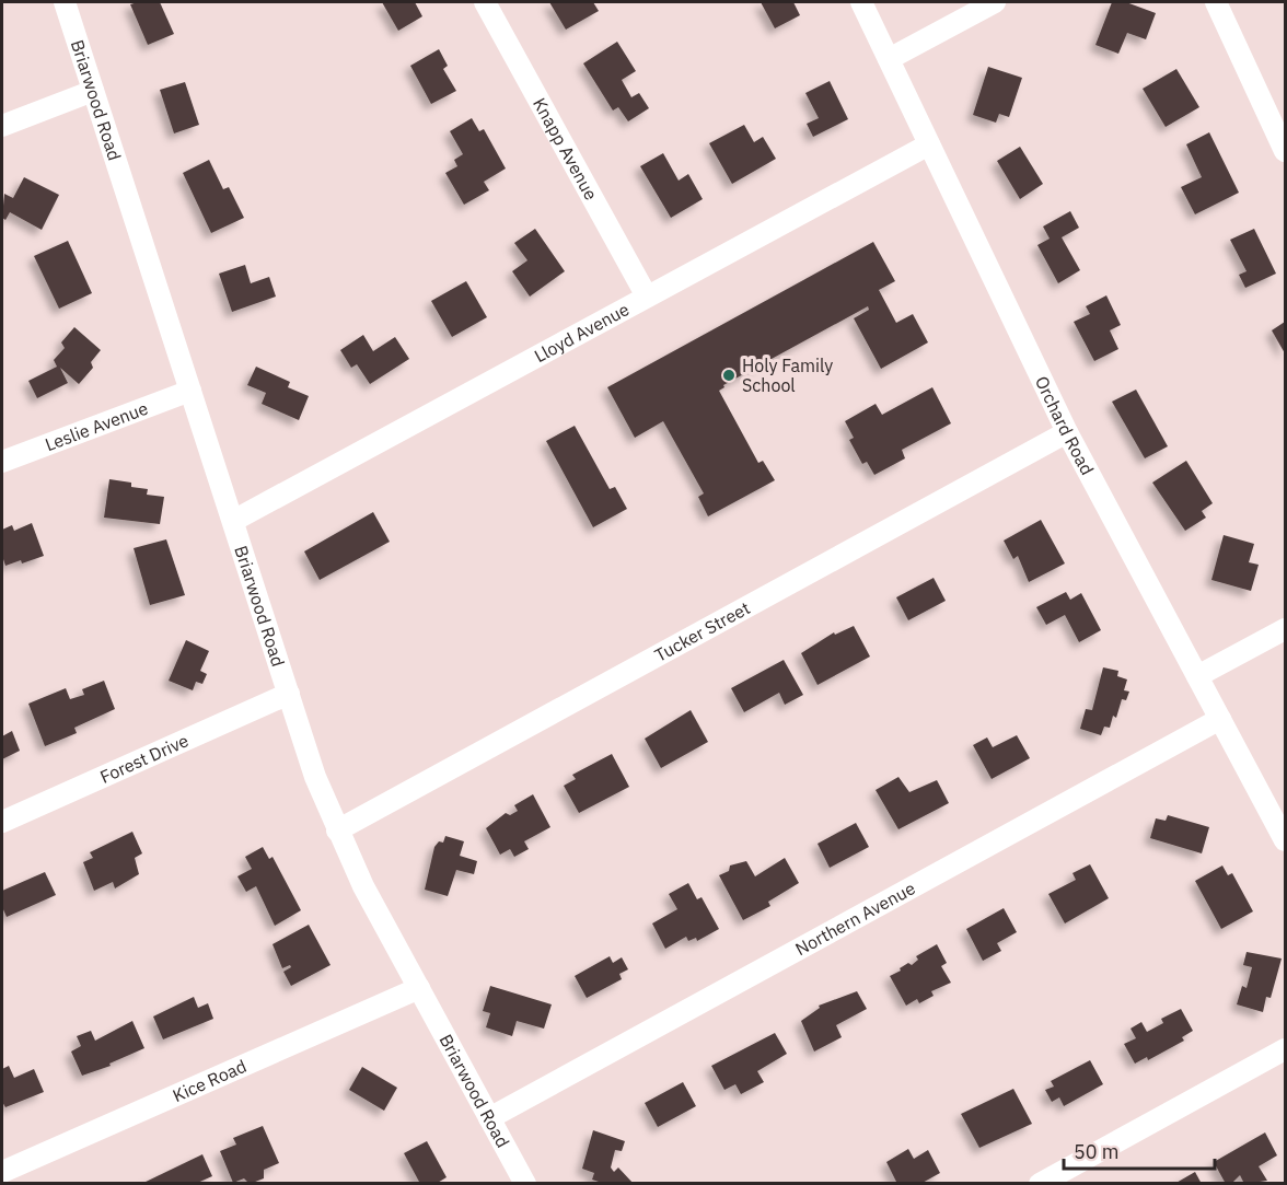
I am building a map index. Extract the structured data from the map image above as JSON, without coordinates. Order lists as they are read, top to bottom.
{
  "streets": {
    "street": [
      "Briarwood Road",
      "Knapp Avenue",
      "Lloyd Avenue",
      "Leslie Avenue",
      "Orchard Road",
      "Tucker Street",
      "Forest Drive",
      "Northern Avenue",
      "Kice Road"
    ]
  },
  "crossings": [
    ["Briarwood Road", "Lloyd Avenue"],
    ["Briarwood Road", "Leslie Avenue"],
    ["Briarwood Road", "Tucker Street"],
    ["Briarwood Road", "Forest Drive"],
    ["Briarwood Road", "Northern Avenue"],
    ["Briarwood Road", "Kice Road"],
    ["Knapp Avenue", "Lloyd Avenue"],
    ["Lloyd Avenue", "Orchard Road"],
    ["Orchard Road", "Tucker Street"],
    ["Orchard Road", "Northern Avenue"]
  ],
  "places": ["Holy Family School"],
  "scale_bar": "50 m"
}
